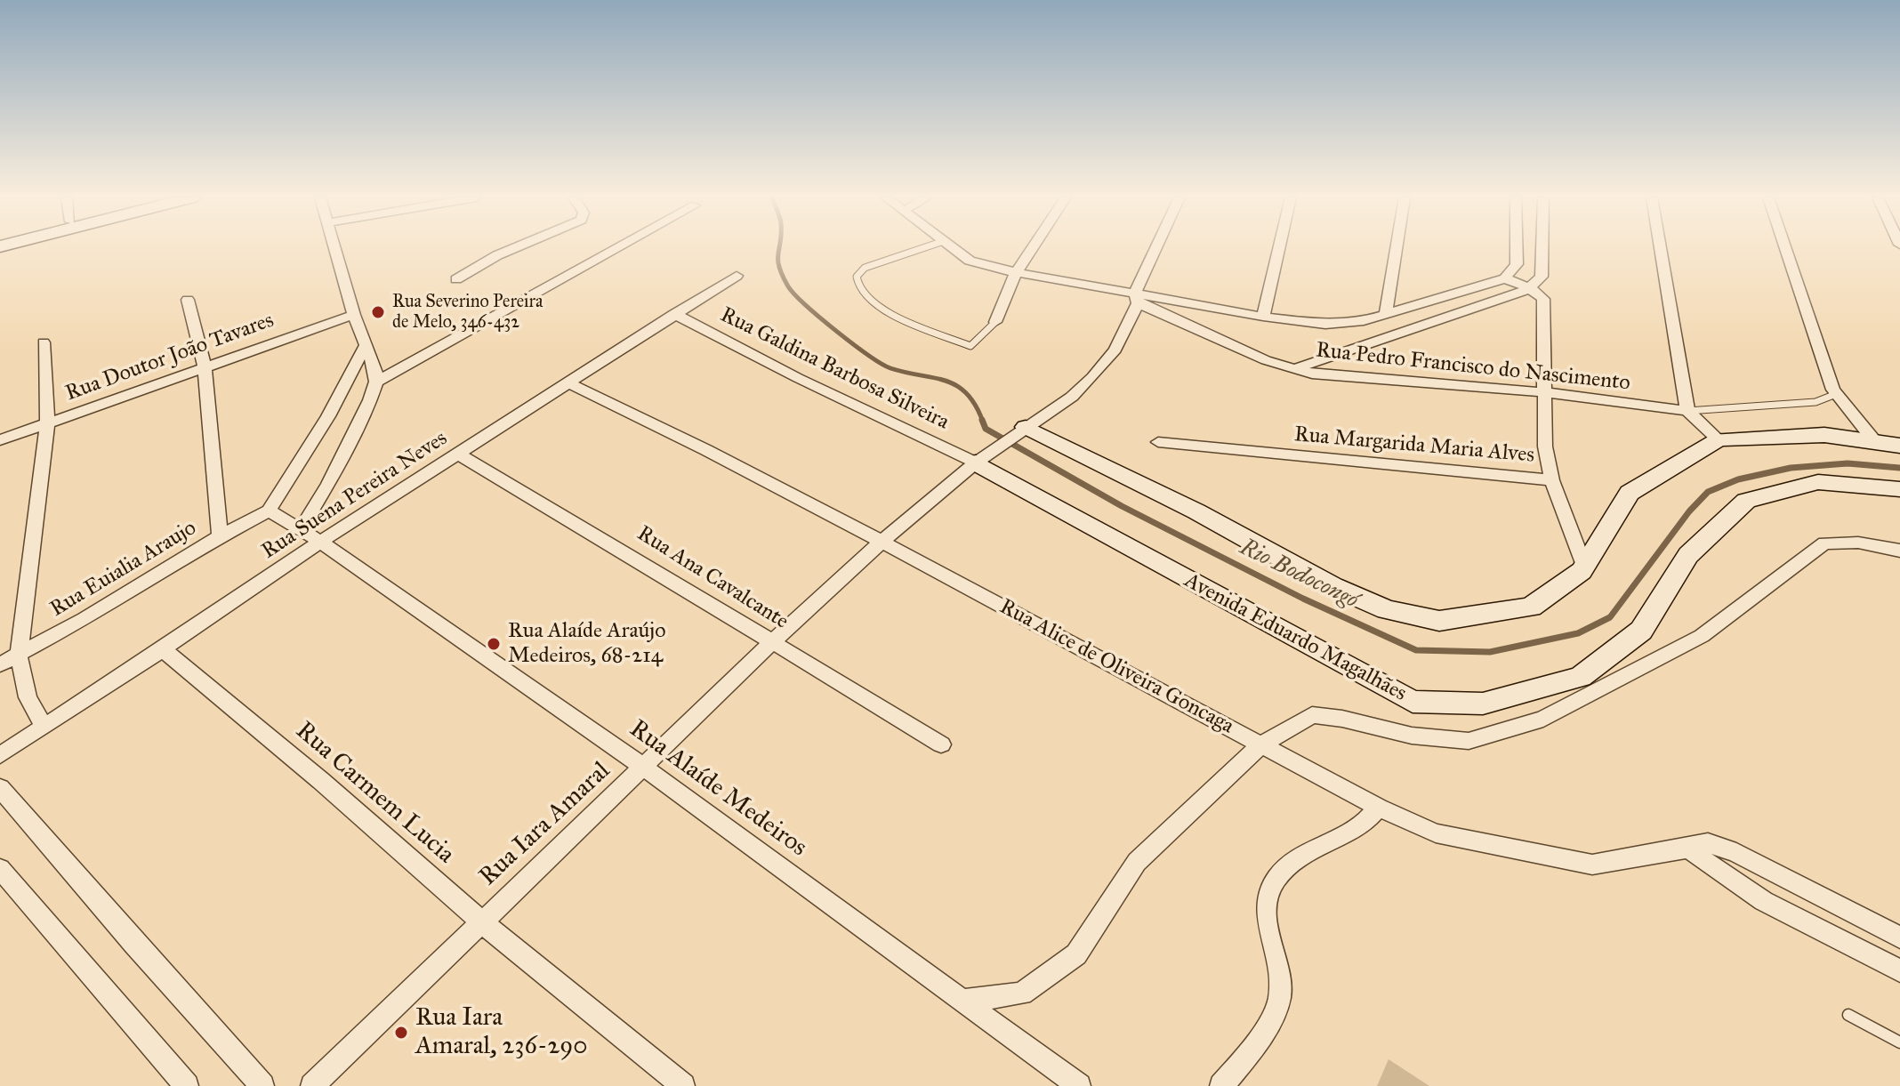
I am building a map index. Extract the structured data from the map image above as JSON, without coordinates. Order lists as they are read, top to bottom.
{
  "streets": {
    "street": [
      "Rua Doutor João Tavares",
      "Rua Pedro Francisco do Nascimento",
      "Rua Galdina Barbosa Silveira",
      "Rua Margarida Maria Alves",
      "Rua Suena Pereira Neves",
      "Rua Euialia Araujo",
      "Rua Ana Cavalcante",
      "Avenida Eduardo Magalhães",
      "Rua Alice de Oliveira Goncaga",
      "Rua Alaíde Medeiros",
      "Rua Carmem Lucia",
      "Rua Iara Amaral"
    ]
  },
  "crossings": [
    ["Rua Pedro Francisco do Nascimento", "Rua Margarida Maria Alves"],
    ["Rua Pedro Francisco do Nascimento", "Rua Iara Amaral"],
    ["Rua Galdina Barbosa Silveira", "Rua Suena Pereira Neves"],
    ["Rua Galdina Barbosa Silveira", "Avenida Eduardo Magalhães"],
    ["Rua Galdina Barbosa Silveira", "Rua Iara Amaral"],
    ["Rua Suena Pereira Neves", "Rua Ana Cavalcante"],
    ["Rua Suena Pereira Neves", "Rua Alice de Oliveira Goncaga"],
    ["Rua Suena Pereira Neves", "Rua Alaíde Medeiros"],
    ["Rua Suena Pereira Neves", "Rua Carmem Lucia"],
    ["Rua Euialia Araujo", "Rua Alaíde Medeiros"],
    ["Rua Ana Cavalcante", "Rua Iara Amaral"],
    ["Avenida Eduardo Magalhães", "Rua Iara Amaral"],
    ["Rua Alice de Oliveira Goncaga", "Rua Iara Amaral"],
    ["Rua Alaíde Medeiros", "Rua Iara Amaral"],
    ["Rua Carmem Lucia", "Rua Iara Amaral"]
  ],
  "water": ["Rio Bodocongó"],
  "places": ["Rua Severino Pereira de Melo, 346-432", "Rua Alaíde Araújo Medeiros, 68-214", "Rua Iara Amaral, 236-290"]
}
